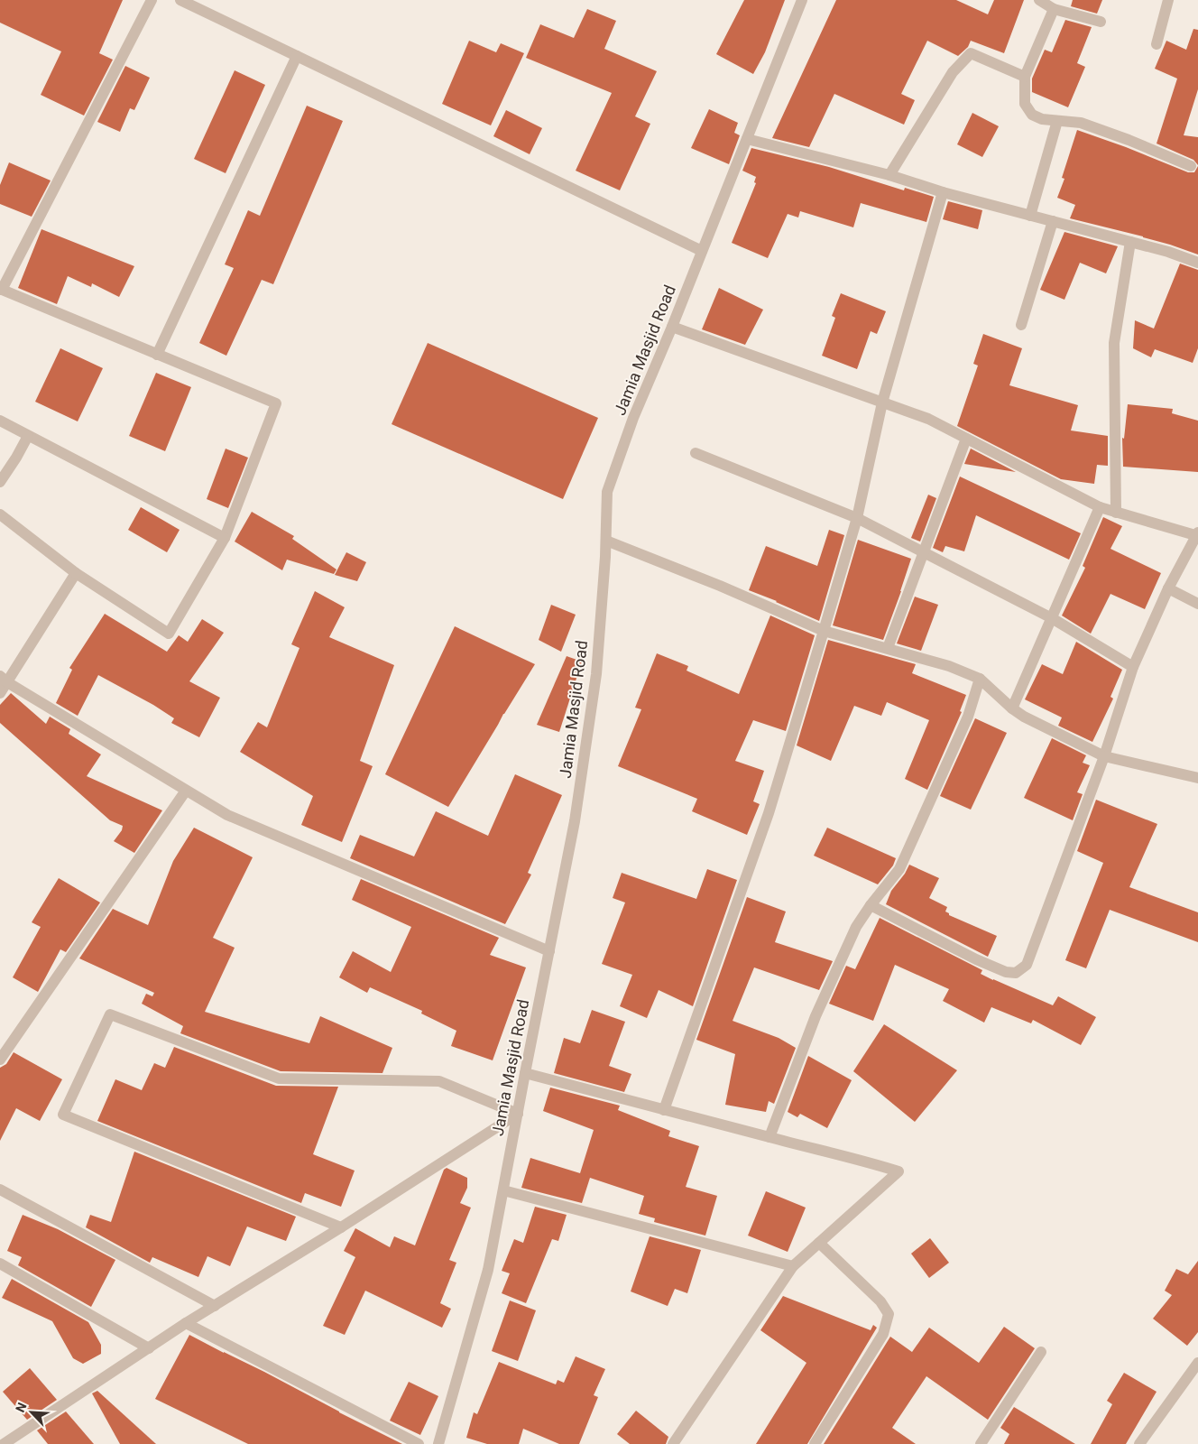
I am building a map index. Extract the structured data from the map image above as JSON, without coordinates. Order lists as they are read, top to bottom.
{
  "streets": {
    "street": ["Jamia Masjid Road"]
  },
  "north": "top left"
}
